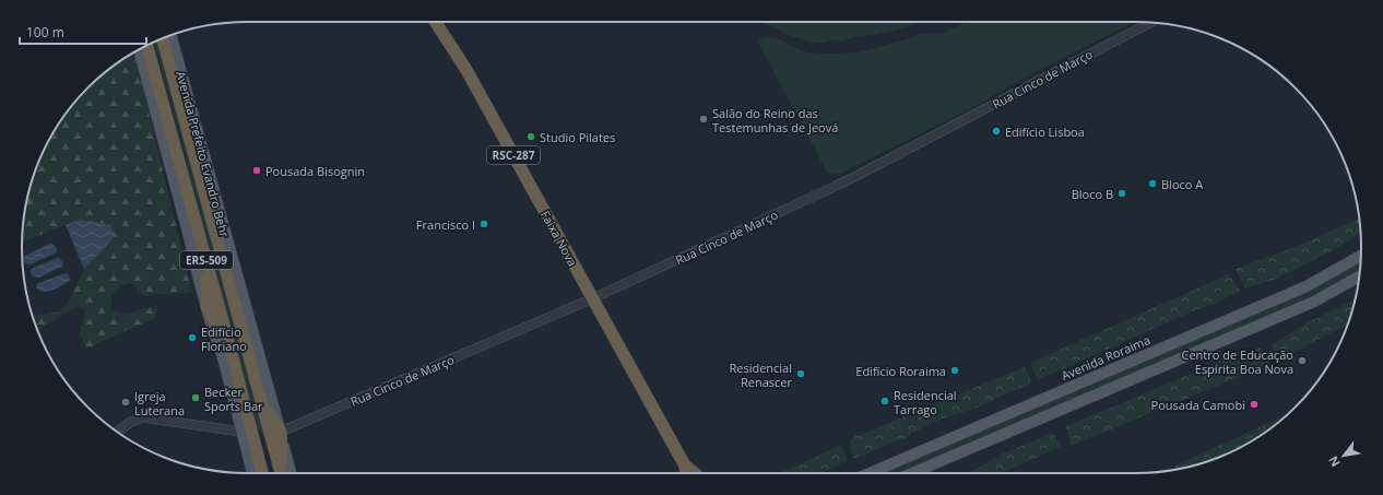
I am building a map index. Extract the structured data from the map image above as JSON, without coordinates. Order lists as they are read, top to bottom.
{
  "streets": {
    "highway": [
      "Avenida Prefeito Evandro Behr",
      "RSC-287",
      "Faixa Nova",
      "ERS-509"
    ],
    "main road": ["Avenida Roraima"],
    "street": ["Rua Cinco de Março"]
  },
  "crossings": [
    ["Rua Cinco de Março", "Avenida Prefeito Evandro Behr"],
    ["Rua Cinco de Março", "Faixa Nova"],
    ["Rua Cinco de Março", "ERS-509"],
    ["Avenida Prefeito Evandro Behr", "ERS-509"]
  ],
  "places": [
    "Salão do Reino das Testemunhas de Jeová",
    "Edifício Lisboa",
    "Studio Pilates",
    "Pousada Bisognin",
    "Bloco A",
    "Bloco B",
    "Francisco I",
    "Edifício Floriano",
    "Centro de Educação Espírita Boa Nova",
    "Edifício Roraima",
    "Residencial Renascer",
    "Becker Sports Bar",
    "Residencial Tarrago",
    "Igreja Luterana",
    "Pousada Camobi"
  ],
  "scale_bar": "100 m",
  "north": "bottom left"
}
